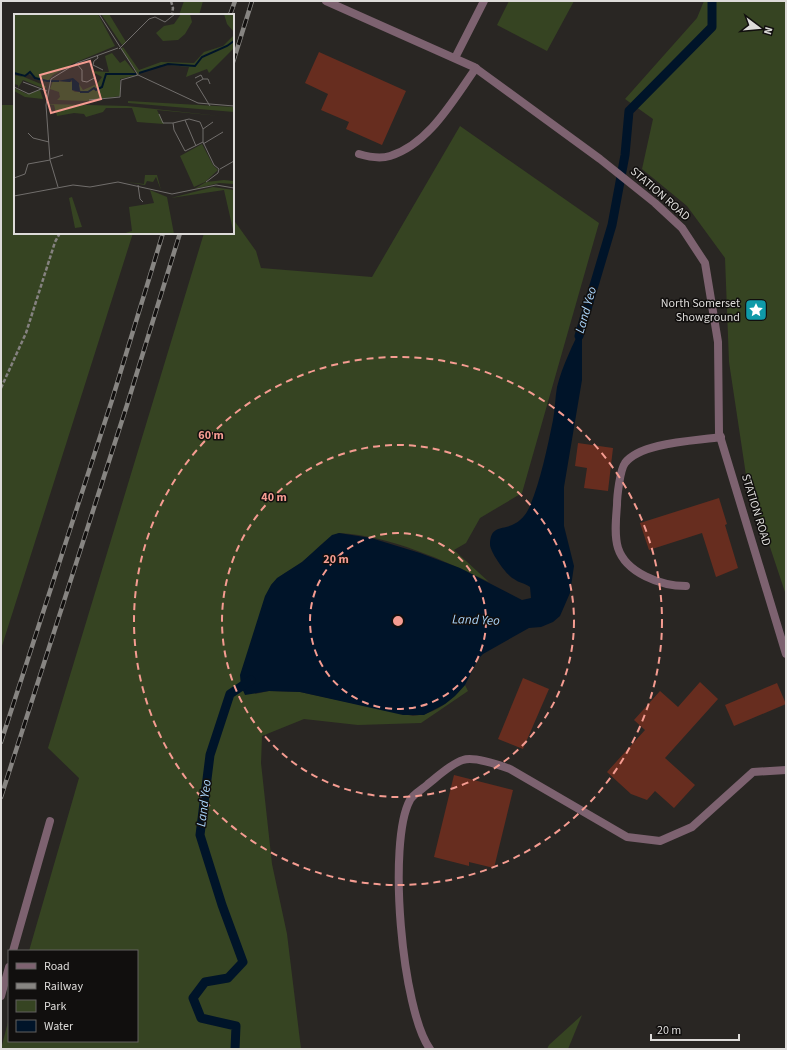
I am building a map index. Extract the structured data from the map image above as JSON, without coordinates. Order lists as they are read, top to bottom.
{
  "streets": {
    "street": ["STATION ROAD"]
  },
  "water": ["Land Yeo"],
  "places": {
    "place": ["North Somerset Showground"]
  },
  "legend": [
    "Road",
    "Railway",
    "Park",
    "Water"
  ],
  "scale_bar": "20 m",
  "north": "right",
  "rings": ["60 m", "40 m", "20 m"]
}
